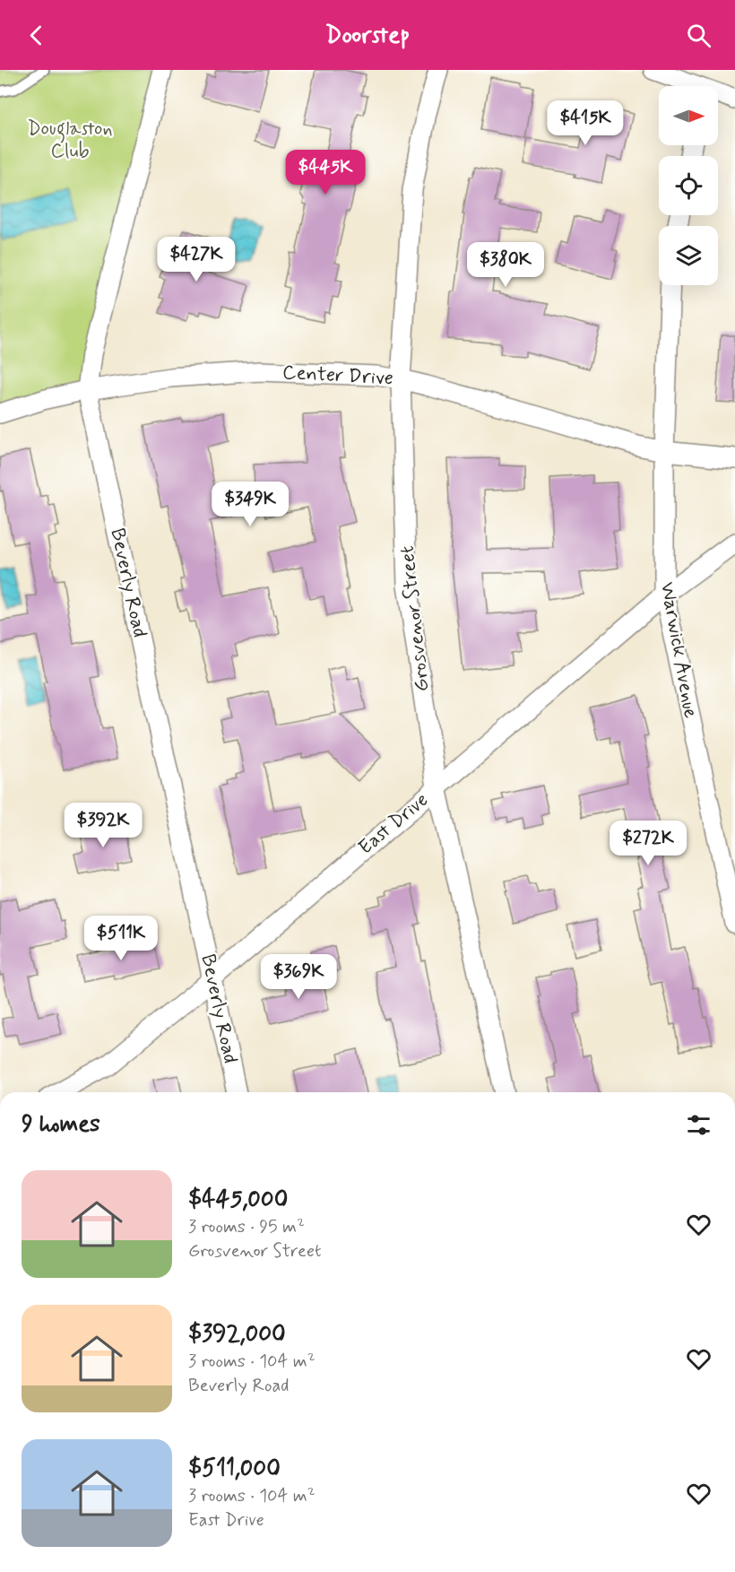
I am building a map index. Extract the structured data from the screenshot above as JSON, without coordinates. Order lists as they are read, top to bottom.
{
  "streets": {
    "street": [
      "Center Drive",
      "Beverly Road",
      "Grosvenor Street",
      "Warwick Avenue",
      "East Drive"
    ]
  },
  "crossings": [
    ["Center Drive", "Beverly Road"],
    ["Center Drive", "Grosvenor Street"],
    ["Center Drive", "Warwick Avenue"],
    ["Beverly Road", "East Drive"],
    ["Grosvenor Street", "East Drive"],
    ["Warwick Avenue", "East Drive"]
  ],
  "parks": ["Douglaston Club"],
  "north": "right",
  "page": {
    "header": "Doorstep",
    "price": [
      "$415K",
      "$445K",
      "$427K",
      "$380K",
      "$349K",
      "$392K",
      "$272K",
      "$511K",
      "$369K"
    ],
    "heading": "9 homes",
    "list": [
      {
        "name": "$445,000",
        "note": "3 rooms · 95 m² · Grosvenor Street"
      },
      {
        "name": "$392,000",
        "note": "3 rooms · 104 m² · Beverly Road"
      },
      {
        "name": "$511,000",
        "note": "3 rooms · 104 m² · East Drive"
      }
    ]
  }
}
